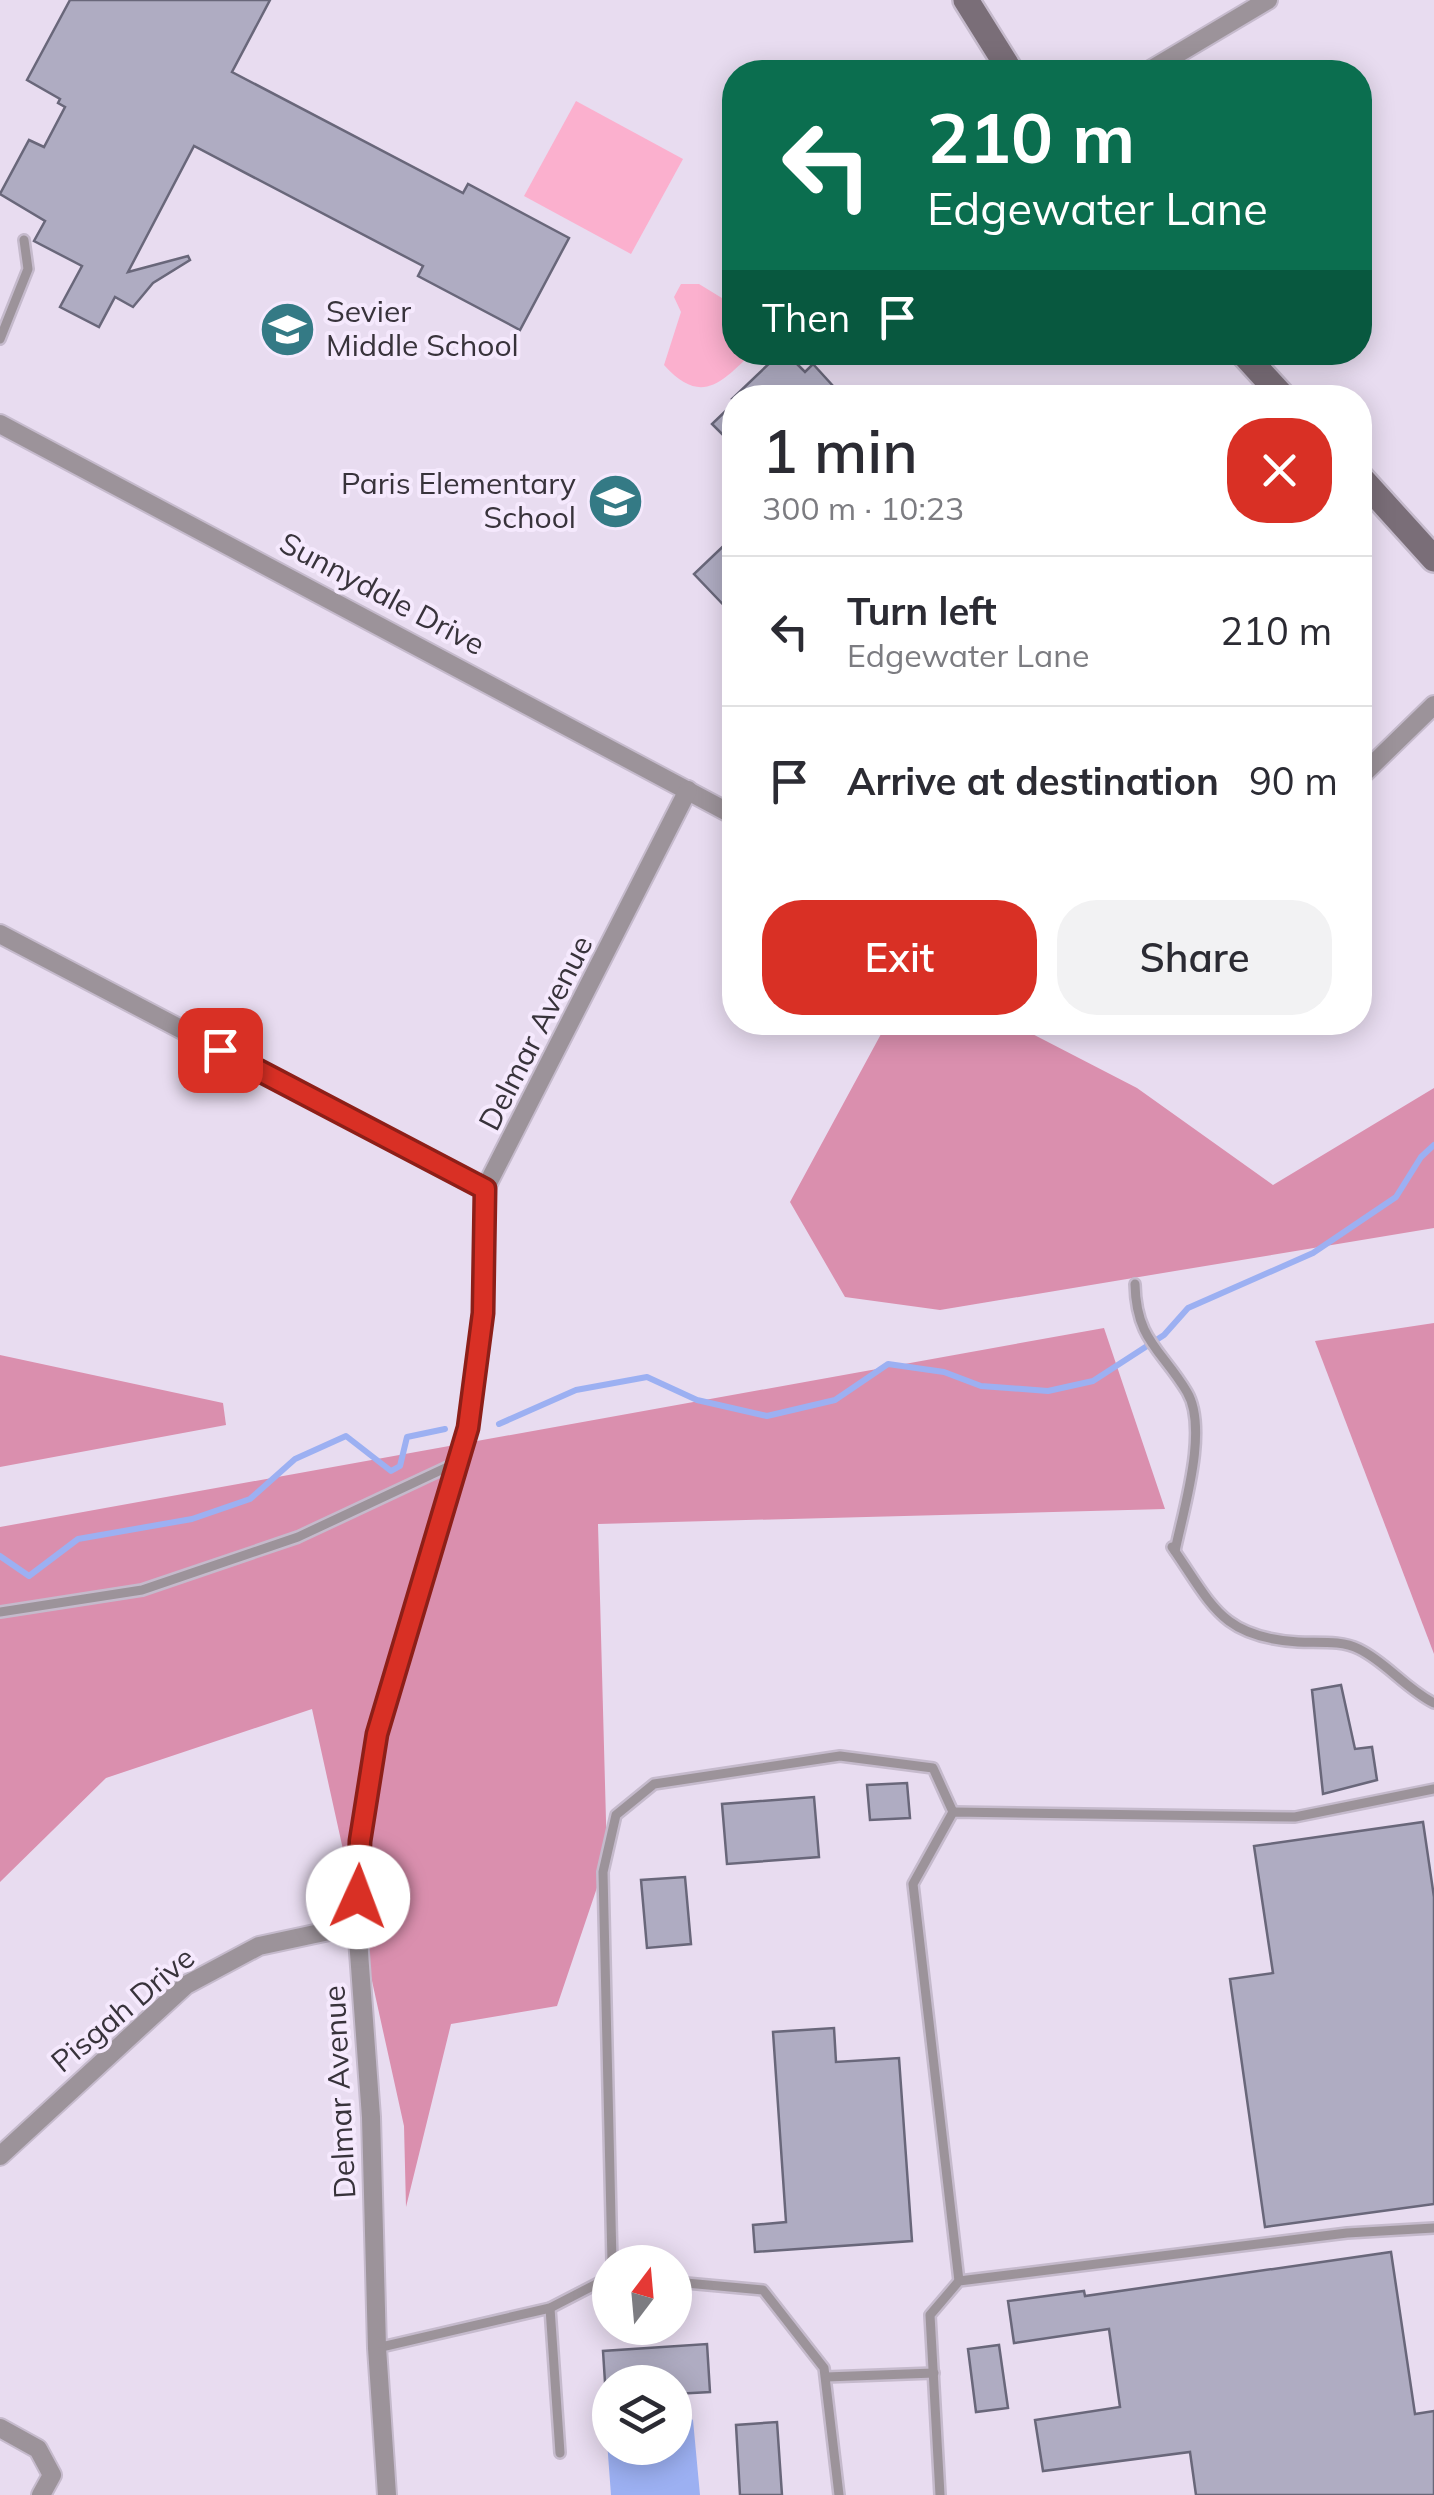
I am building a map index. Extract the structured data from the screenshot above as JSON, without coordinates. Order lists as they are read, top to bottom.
{
  "streets": {
    "street": ["Sunnydale Drive", "Delmar Avenue", "Pisgah Drive"]
  },
  "crossings": [
    ["Sunnydale Drive", "Delmar Avenue"],
    ["Delmar Avenue", "Pisgah Drive"]
  ],
  "places": {
    "school or university": ["Sevier Middle School", "Paris Elementary School"]
  },
  "north": "top",
  "page": {
    "turn": ["210 m", "Edgewater Lane"],
    "then": "Then",
    "heading": ["1 min", "300 m · 10:23"],
    "list": [
      {
        "name": "Turn left",
        "note": "Edgewater Lane",
        "value": "210 m"
      },
      {
        "name": "Arrive at destination",
        "value": "90 m"
      }
    ],
    "buttons": ["Exit", "Share"]
  }
}
